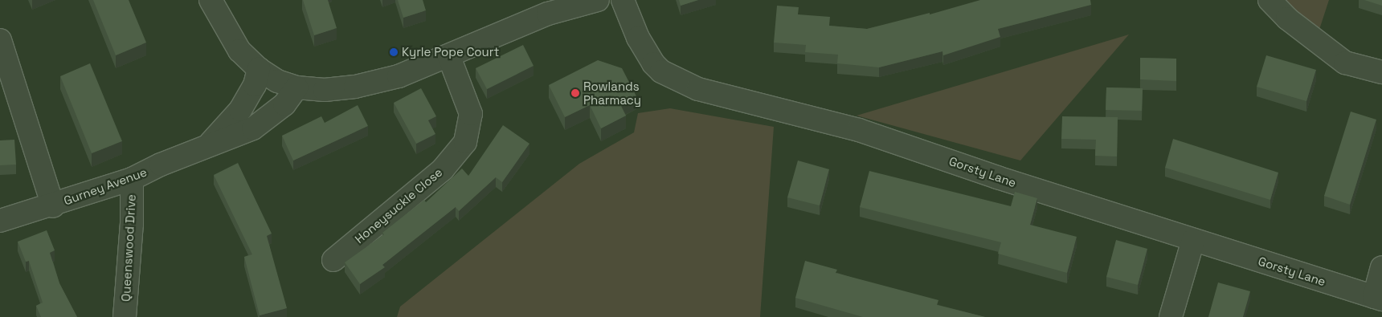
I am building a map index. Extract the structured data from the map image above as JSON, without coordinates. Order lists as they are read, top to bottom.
{
  "streets": {
    "street": [
      "Gorsty Lane",
      "Gurney Avenue",
      "Honeysuckle Close",
      "Queenswood Drive"
    ]
  },
  "crossings": [
    ["Gurney Avenue", "Queenswood Drive"]
  ],
  "places": ["Kyrle Pope Court", "Rowlands Pharmacy"]
}
